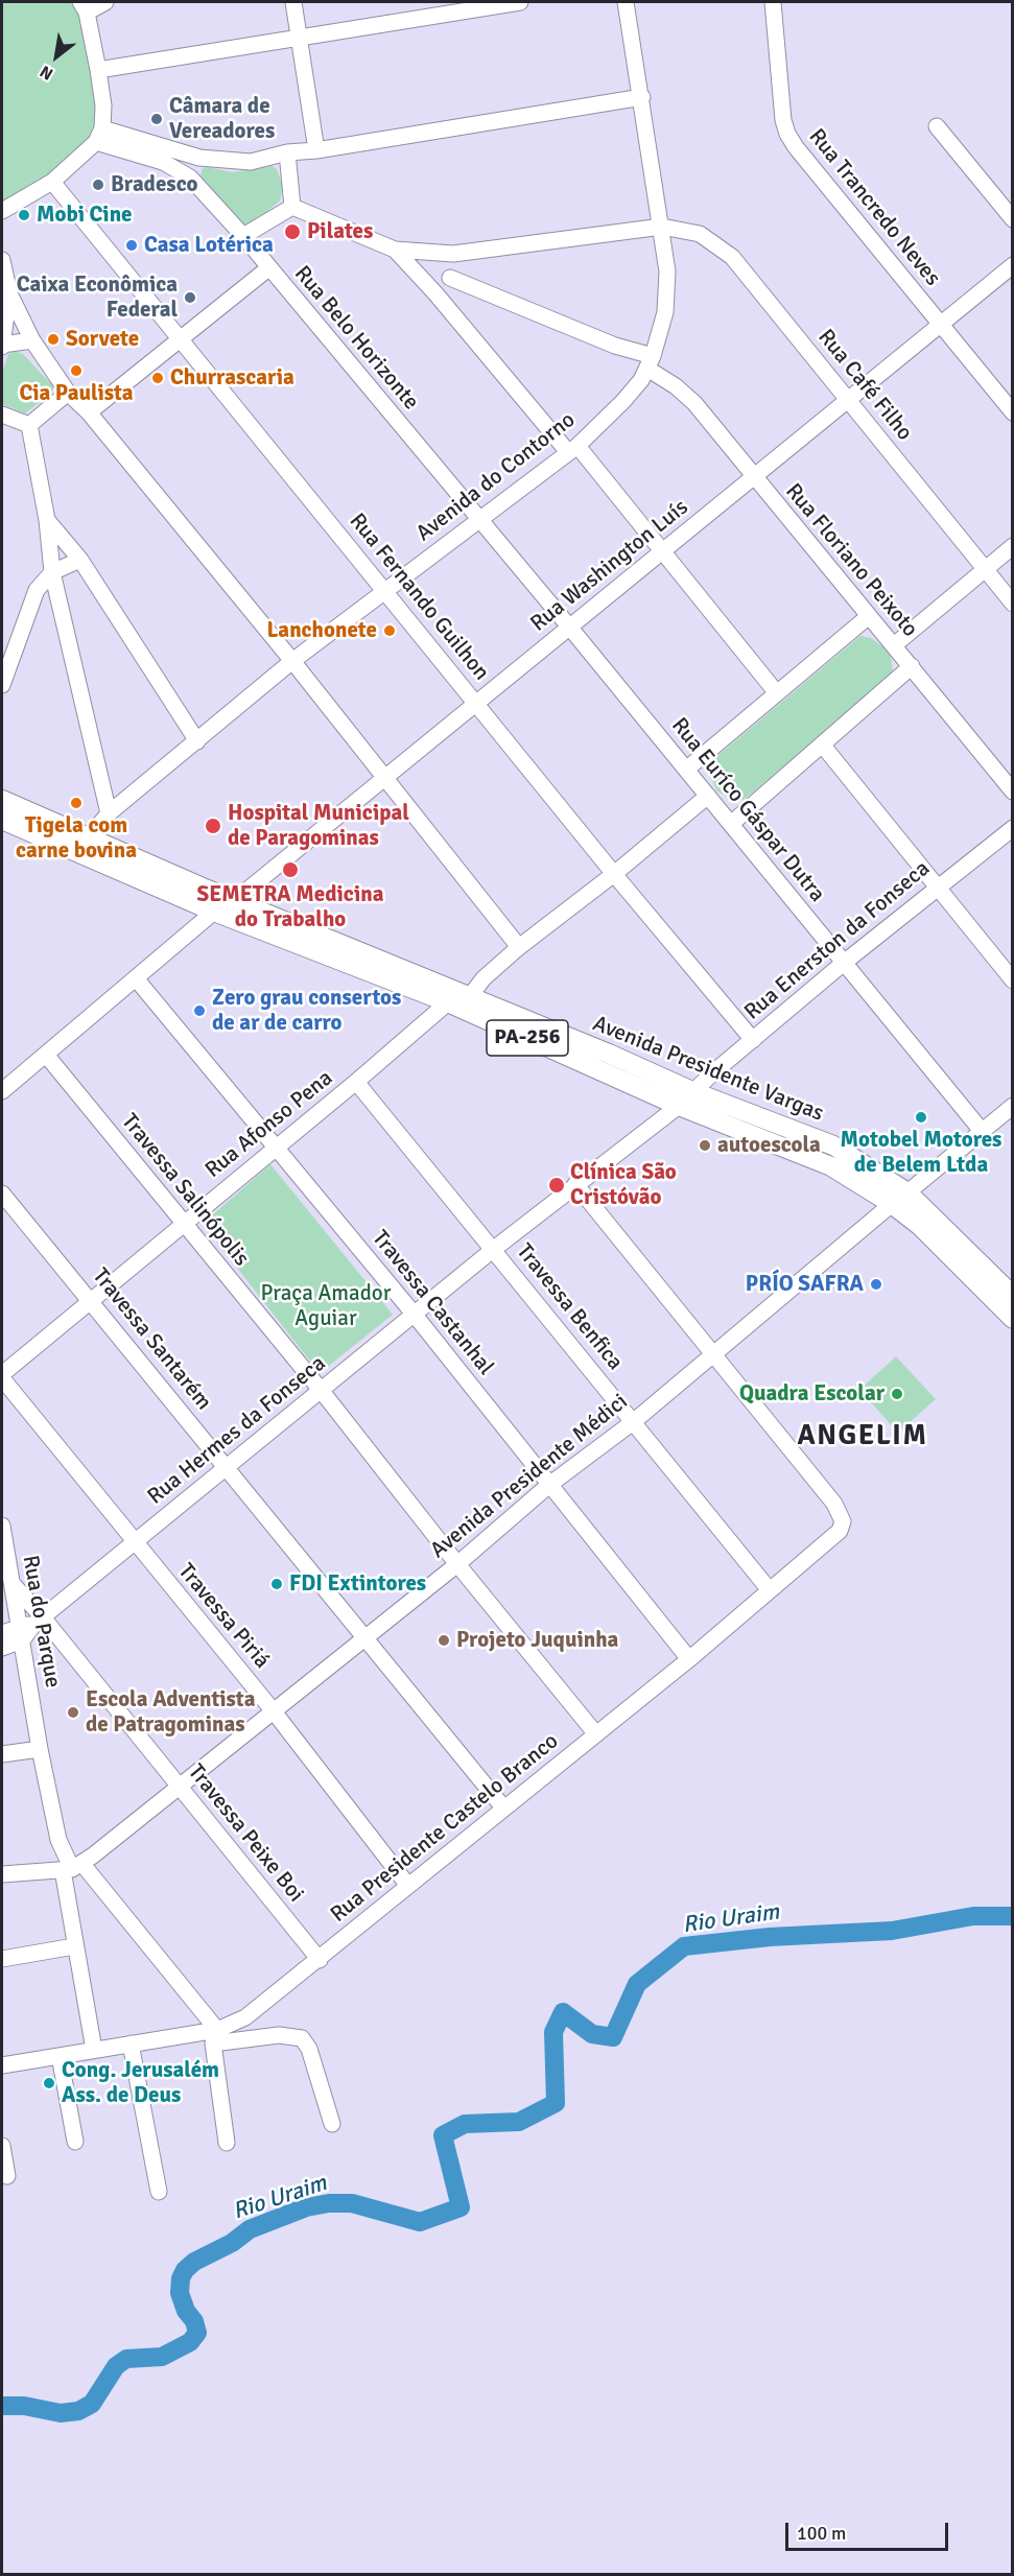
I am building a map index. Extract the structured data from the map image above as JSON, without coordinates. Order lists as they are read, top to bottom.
{
  "streets": {
    "main road": ["PA-256", "Avenida Presidente Vargas"],
    "street": [
      "Rua Trancredo Neves",
      "Rua Belo Horizonte",
      "Rua Café Filho",
      "Avenida do Contorno",
      "Rua Floriano Peixoto",
      "Rua Washington Luís",
      "Rua Fernando Guilhon",
      "Rua Euríco Gáspar Dutra",
      "Rua Enerston da Fonseca",
      "Rua Afonso Pena",
      "Travessa Salinópolis",
      "Travessa Castanhal",
      "Travessa Benfica",
      "Travessa Santarém",
      "Rua Hermes da Fonseca",
      "Avenida Presidente Médici",
      "Travessa Piriá",
      "Rua do Parque",
      "Rua Presidente Castelo Branco",
      "Travessa Peixe Boi"
    ]
  },
  "crossings": [
    ["Rua Trancredo Neves", "Rua Washington Luís"],
    ["Rua Belo Horizonte", "Avenida do Contorno"],
    ["Rua Belo Horizonte", "Rua Euríco Gáspar Dutra"],
    ["Rua Café Filho", "Avenida do Contorno"],
    ["Rua Café Filho", "Rua Washington Luís"],
    ["Avenida do Contorno", "Rua Floriano Peixoto"],
    ["Avenida do Contorno", "Rua Fernando Guilhon"],
    ["Avenida do Contorno", "Rua Euríco Gáspar Dutra"],
    ["Avenida do Contorno", "Avenida Presidente Vargas"],
    ["Rua Floriano Peixoto", "Rua Washington Luís"],
    ["Rua Washington Luís", "Rua Fernando Guilhon"],
    ["Rua Washington Luís", "Rua Euríco Gáspar Dutra"],
    ["Rua Washington Luís", "Avenida Presidente Vargas"],
    ["Rua Washington Luís", "Travessa Salinópolis"],
    ["Rua Washington Luís", "Travessa Castanhal"],
    ["Rua Fernando Guilhon", "Rua Enerston da Fonseca"],
    ["Rua Euríco Gáspar Dutra", "Rua Enerston da Fonseca"],
    ["Rua Enerston da Fonseca", "Avenida Presidente Vargas"],
    ["Rua Enerston da Fonseca", "Rua Hermes da Fonseca"],
    ["Avenida Presidente Vargas", "Rua Afonso Pena"],
    ["Avenida Presidente Vargas", "Rua Hermes da Fonseca"],
    ["Avenida Presidente Vargas", "Avenida Presidente Médici"],
    ["Rua Afonso Pena", "Travessa Salinópolis"],
    ["Rua Afonso Pena", "Travessa Castanhal"],
    ["Rua Afonso Pena", "Travessa Benfica"],
    ["Rua Afonso Pena", "Travessa Santarém"],
    ["Rua Afonso Pena", "Travessa Piriá"],
    ["Travessa Salinópolis", "Rua Hermes da Fonseca"],
    ["Travessa Salinópolis", "Avenida Presidente Médici"],
    ["Travessa Salinópolis", "Rua Presidente Castelo Branco"],
    ["Travessa Castanhal", "Rua Hermes da Fonseca"],
    ["Travessa Castanhal", "Avenida Presidente Médici"],
    ["Travessa Castanhal", "Rua Presidente Castelo Branco"],
    ["Travessa Benfica", "Rua Hermes da Fonseca"],
    ["Travessa Benfica", "Avenida Presidente Médici"],
    ["Travessa Benfica", "Rua Presidente Castelo Branco"],
    ["Travessa Santarém", "Rua Hermes da Fonseca"],
    ["Travessa Santarém", "Avenida Presidente Médici"],
    ["Travessa Santarém", "Rua Presidente Castelo Branco"],
    ["Rua Hermes da Fonseca", "Travessa Piriá"],
    ["Rua Hermes da Fonseca", "Rua do Parque"],
    ["Rua Hermes da Fonseca", "Travessa Peixe Boi"],
    ["Avenida Presidente Médici", "Travessa Piriá"],
    ["Avenida Presidente Médici", "Rua do Parque"],
    ["Avenida Presidente Médici", "Rua Presidente Castelo Branco"],
    ["Avenida Presidente Médici", "Travessa Peixe Boi"],
    ["Travessa Piriá", "Rua Presidente Castelo Branco"],
    ["Rua do Parque", "Travessa Peixe Boi"],
    ["Rua Presidente Castelo Branco", "Travessa Peixe Boi"]
  ],
  "districts": ["ANGELIM"],
  "water": ["Rio Uraim"],
  "parks": ["Praça Amador Aguiar"],
  "places": [
    "Câmara de Vereadores",
    "Bradesco",
    "Mobi Cine",
    "Pilates",
    "Casa Lotérica",
    "Caixa Econômica Federal",
    "Sorvete",
    "Cia Paulista",
    "Churrascaria",
    "Lanchonete",
    "Tigela com carne bovina",
    "Hospital Municipal de Paragominas",
    "SEMETRA Medicina do Trabalho",
    "Zero grau consertos de ar de carro",
    "Motobel Motores de Belem Ltda",
    "autoescola",
    "Clínica São Cristóvão",
    "PRÍO SAFRA",
    "Quadra Escolar",
    "FDI Extintores",
    "Projeto Juquinha",
    "Escola Adventista de Patragominas",
    "Cong. Jerusalém Ass. de Deus"
  ],
  "scale_bar": "100 m",
  "north": "bottom left"
}
